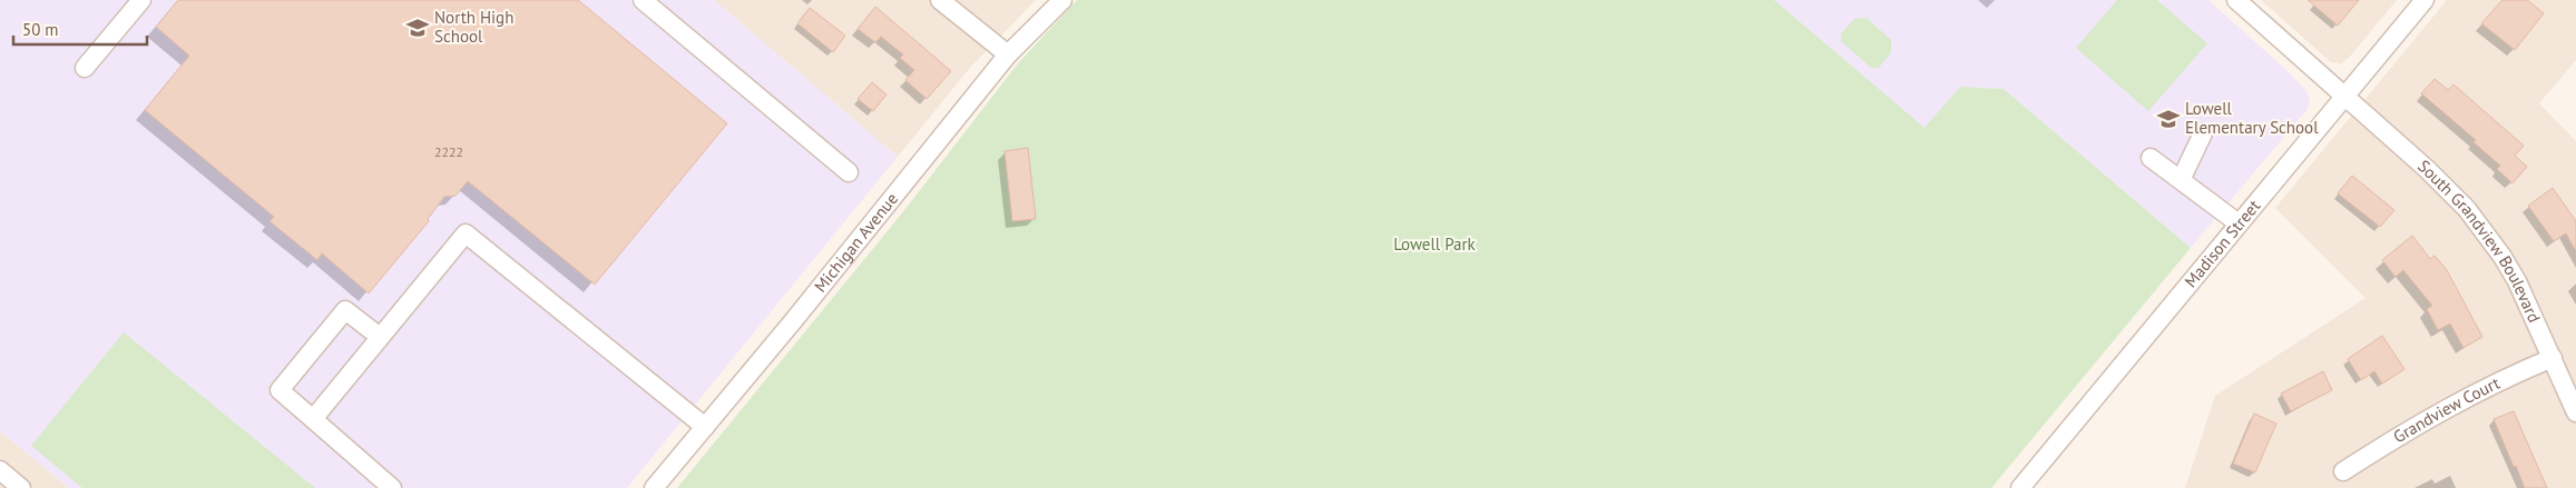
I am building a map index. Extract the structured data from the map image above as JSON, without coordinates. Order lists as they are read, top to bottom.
{
  "streets": {
    "street": [
      "Michigan Avenue",
      "South Grandview Boulevard",
      "Madison Street",
      "Grandview Court"
    ]
  },
  "crossings": [
    ["South Grandview Boulevard", "Madison Street"],
    ["South Grandview Boulevard", "Grandview Court"]
  ],
  "parks": ["Lowell Park"],
  "places": {
    "school or university": ["North High School", "Lowell Elementary School"]
  },
  "house_numbers": ["2222"],
  "scale_bar": "50 m"
}
